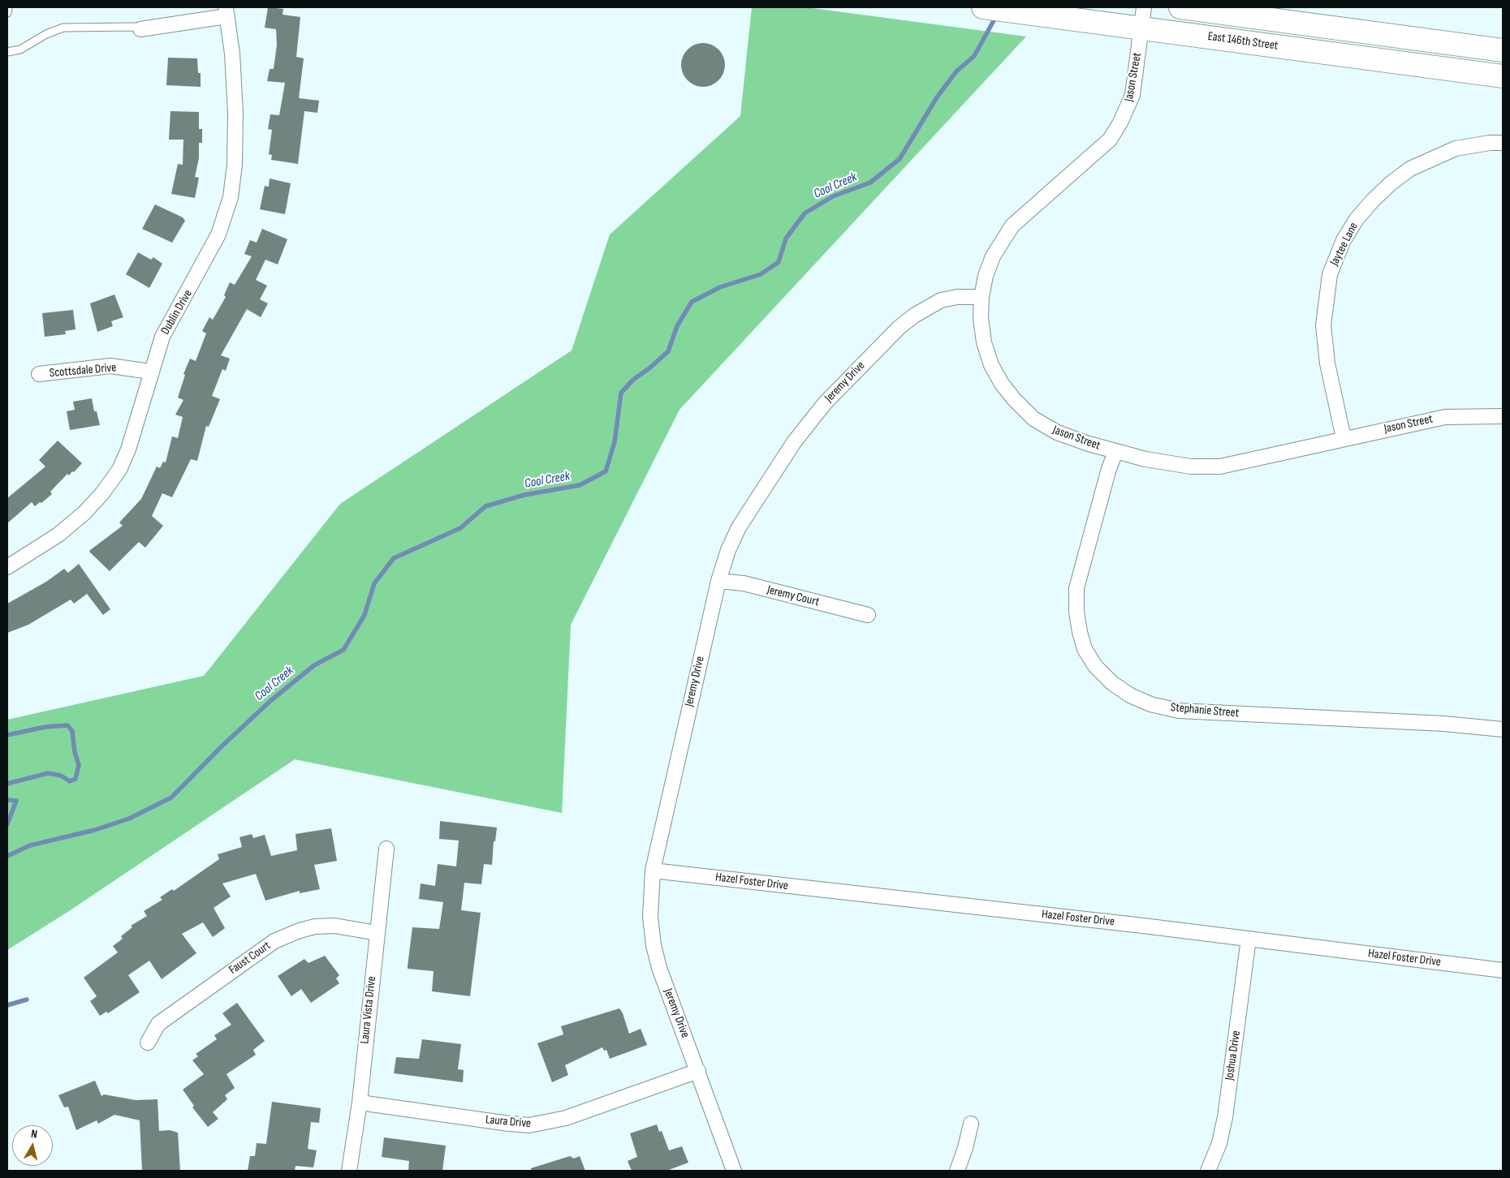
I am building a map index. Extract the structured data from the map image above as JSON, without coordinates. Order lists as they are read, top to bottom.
{
  "streets": {
    "main road": ["East 146th Street"],
    "street": [
      "Jason Street",
      "Jaytee Lane",
      "Dublin Drive",
      "Scottsdale Drive",
      "Jeremy Drive",
      "Jeremy Court",
      "Stephanie Street",
      "Hazel Foster Drive",
      "Faust Court",
      "Laura Vista Drive",
      "Joshua Drive",
      "Laura Drive"
    ]
  },
  "crossings": [
    ["East 146th Street", "Jason Street"],
    ["Jason Street", "Jaytee Lane"],
    ["Jason Street", "Jeremy Drive"],
    ["Jason Street", "Stephanie Street"],
    ["Dublin Drive", "Scottsdale Drive"],
    ["Jeremy Drive", "Jeremy Court"],
    ["Jeremy Drive", "Hazel Foster Drive"],
    ["Jeremy Drive", "Laura Drive"],
    ["Hazel Foster Drive", "Joshua Drive"],
    ["Faust Court", "Laura Vista Drive"],
    ["Laura Vista Drive", "Laura Drive"]
  ],
  "water": ["Cool Creek"],
  "north": "top"
}
